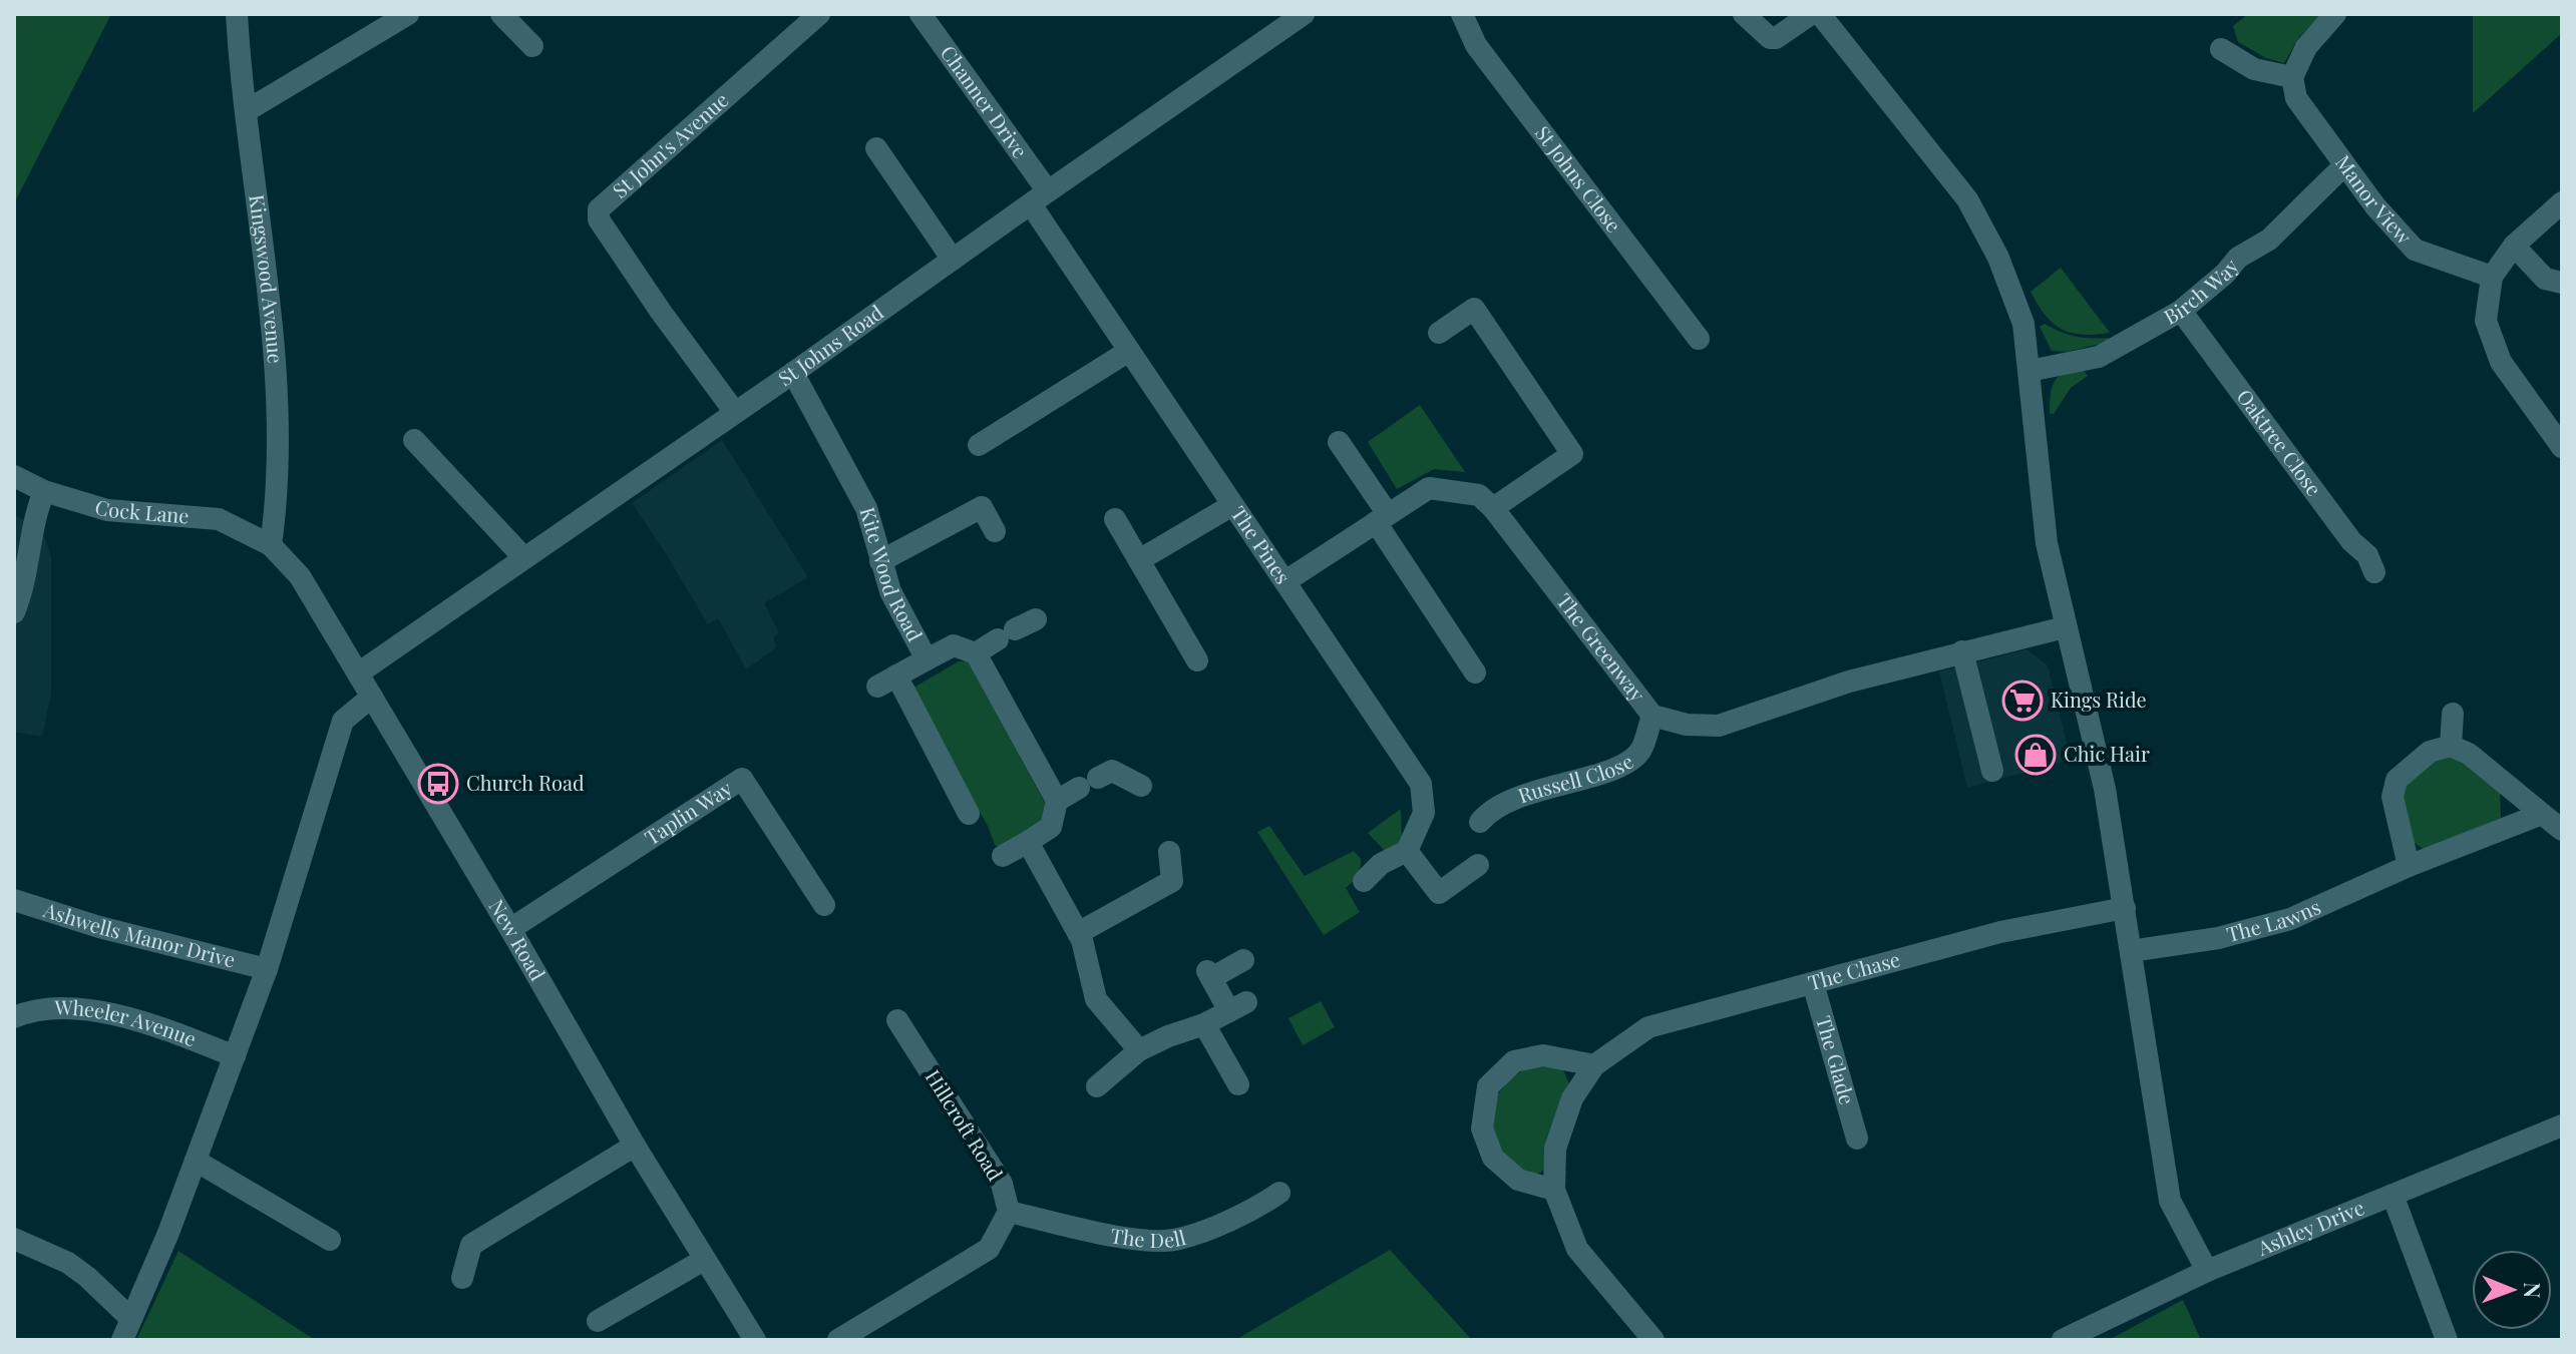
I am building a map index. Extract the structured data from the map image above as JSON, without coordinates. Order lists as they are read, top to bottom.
{
  "streets": {
    "street": [
      "Channer Drive",
      "St John's Avenue",
      "St Johns Close",
      "Manor View",
      "Kingswood Avenue",
      "Birch Way",
      "St Johns Road",
      "Oaktree Close",
      "Cock Lane",
      "The Pines",
      "Kite Wood Road",
      "The Greenway",
      "Russell Close",
      "Taplin Way",
      "The Lawns",
      "Ashwells Manor Drive",
      "New Road",
      "The Chase",
      "Wheeler Avenue",
      "The Glade",
      "Hillcroft Road",
      "Ashley Drive",
      "The Dell"
    ]
  },
  "crossings": [
    ["Channer Drive", "St Johns Road"],
    ["Channer Drive", "The Pines"],
    ["St John's Avenue", "St Johns Road"],
    ["Manor View", "Birch Way"],
    ["Kingswood Avenue", "Cock Lane"],
    ["Kingswood Avenue", "New Road"],
    ["Birch Way", "Oaktree Close"],
    ["St Johns Road", "The Pines"],
    ["St Johns Road", "Kite Wood Road"],
    ["St Johns Road", "New Road"],
    ["Cock Lane", "New Road"],
    ["The Pines", "The Greenway"],
    ["The Greenway", "Russell Close"],
    ["Taplin Way", "New Road"],
    ["The Chase", "The Glade"],
    ["Hillcroft Road", "The Dell"]
  ],
  "places": {
    "supermarket": ["Kings Ride"],
    "shop": ["Chic Hair"],
    "bus stop": ["Church Road"]
  },
  "north": "right"
}
